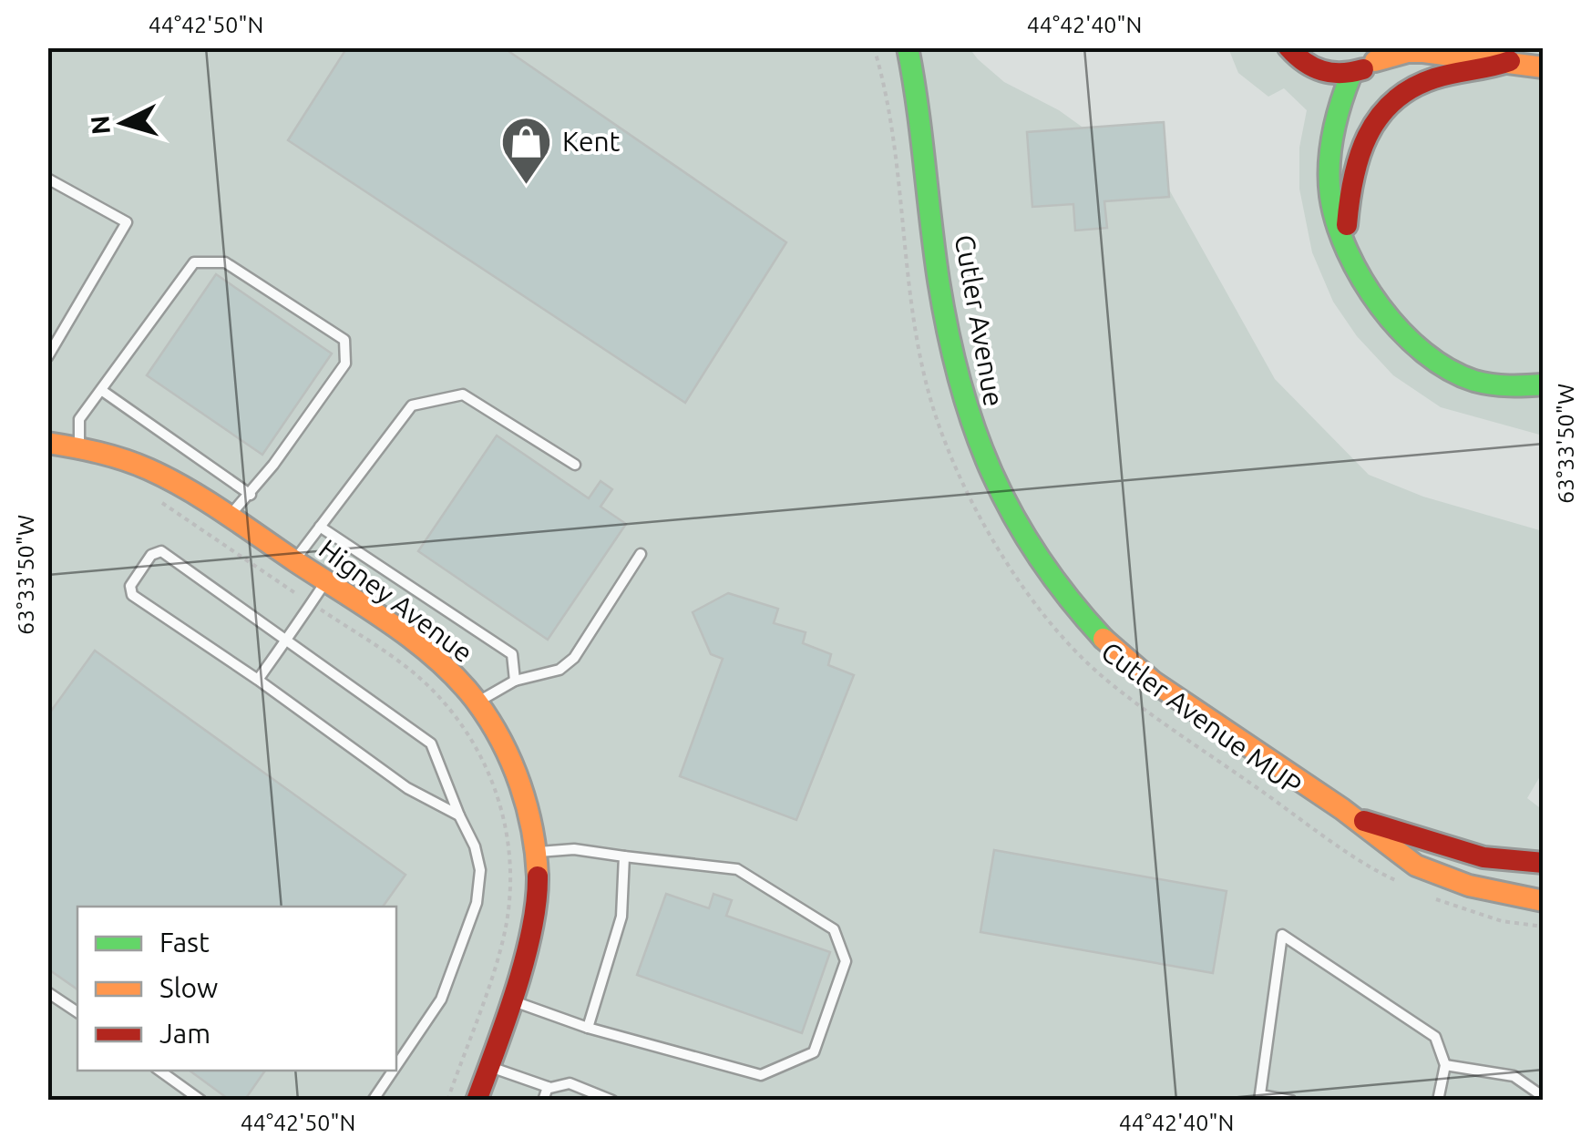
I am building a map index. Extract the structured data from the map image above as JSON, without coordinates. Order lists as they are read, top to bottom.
{
  "streets": {
    "street": ["Cutler Avenue", "Higney Avenue"],
    "path": ["Cutler Avenue MUP"]
  },
  "places": {
    "shop": ["Kent"]
  },
  "legend": ["Fast", "Slow", "Jam"],
  "north": "left",
  "coordinates": ["44°42'50\"N", "44°42'40\"N", "63°33'50\"W"]
}
